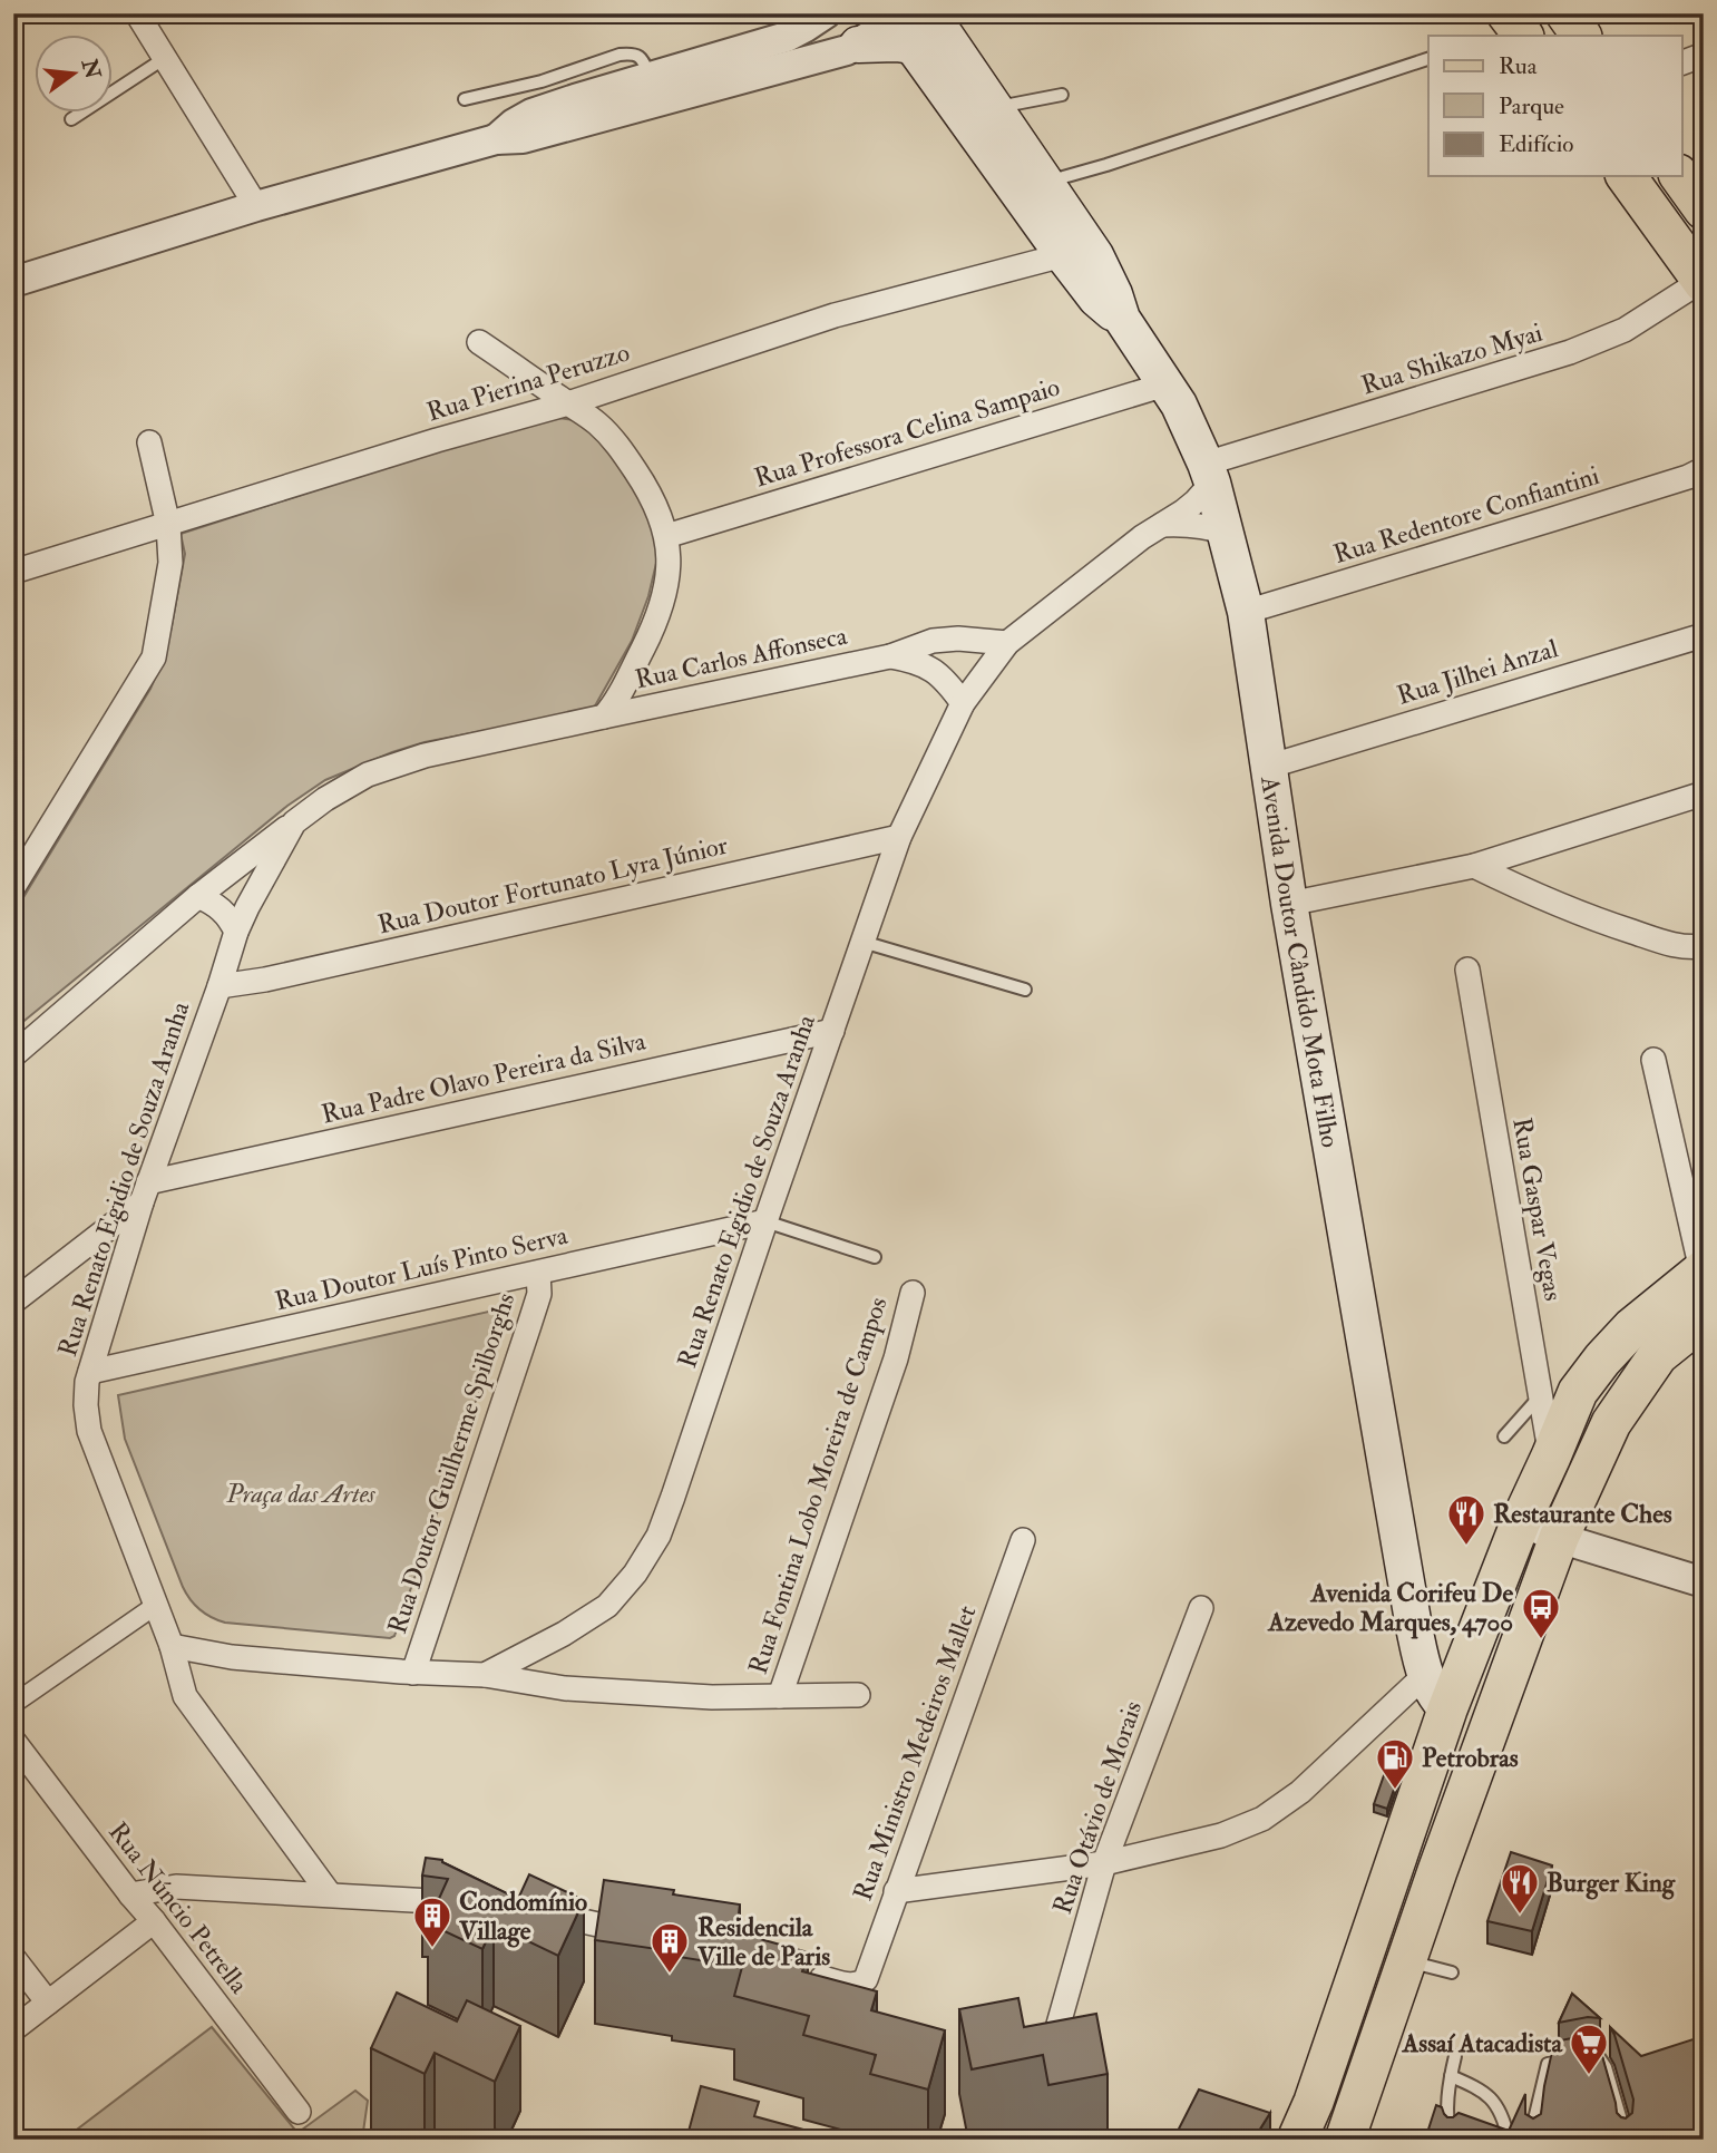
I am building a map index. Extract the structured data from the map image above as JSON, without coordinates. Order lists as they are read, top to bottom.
{
  "streets": {
    "main road": ["Avenida Doutor Cândido Mota Filho"],
    "street": [
      "Rua Shikazo Myai",
      "Rua Pierina Peruzzo",
      "Rua Professora Celina Sampaio",
      "Rua Redentore Confiantini",
      "Rua Carlos Affonseca",
      "Rua Jilhei Anzal",
      "Rua Doutor Fortunato Lyra Júnior",
      "Rua Padre Olavo Pereira da Silva",
      "Rua Renato Egidio de Souza Aranha",
      "Rua Gaspar Vegas",
      "Rua Doutor Luís Pinto Serva",
      "Rua Doutor Guilherme Spilborghs",
      "Rua Fontina Lobo Moreira de Campos",
      "Rua Ministro Medeiros Mallet",
      "Rua Otávio de Morais",
      "Rua Núncio Petrella"
    ]
  },
  "crossings": [
    ["Rua Shikazo Myai", "Avenida Doutor Cândido Mota Filho"],
    ["Rua Shikazo Myai", "Rua Renato Egidio de Souza Aranha"],
    ["Rua Pierina Peruzzo", "Avenida Doutor Cândido Mota Filho"],
    ["Rua Professora Celina Sampaio", "Avenida Doutor Cândido Mota Filho"],
    ["Rua Redentore Confiantini", "Avenida Doutor Cândido Mota Filho"],
    ["Rua Carlos Affonseca", "Rua Renato Egidio de Souza Aranha"],
    ["Rua Jilhei Anzal", "Avenida Doutor Cândido Mota Filho"],
    ["Rua Doutor Fortunato Lyra Júnior", "Rua Renato Egidio de Souza Aranha"],
    ["Avenida Doutor Cândido Mota Filho", "Rua Renato Egidio de Souza Aranha"],
    ["Rua Padre Olavo Pereira da Silva", "Rua Renato Egidio de Souza Aranha"],
    ["Rua Renato Egidio de Souza Aranha", "Rua Doutor Luís Pinto Serva"],
    ["Rua Renato Egidio de Souza Aranha", "Rua Doutor Guilherme Spilborghs"],
    ["Rua Doutor Luís Pinto Serva", "Rua Doutor Guilherme Spilborghs"]
  ],
  "parks": ["Praça das Artes"],
  "places": {
    "restaurant": ["Restaurante Ches", "Burger King"],
    "bus stop": ["Avenida Corifeu De Azevedo Marques, 4700"],
    "fuel station": ["Petrobras"],
    "building": ["Condomínio Village", "Residencila Ville de Paris"],
    "supermarket": ["Assaí Atacadista"]
  },
  "legend": ["Rua", "Parque", "Edifício"],
  "north": "right"
}
